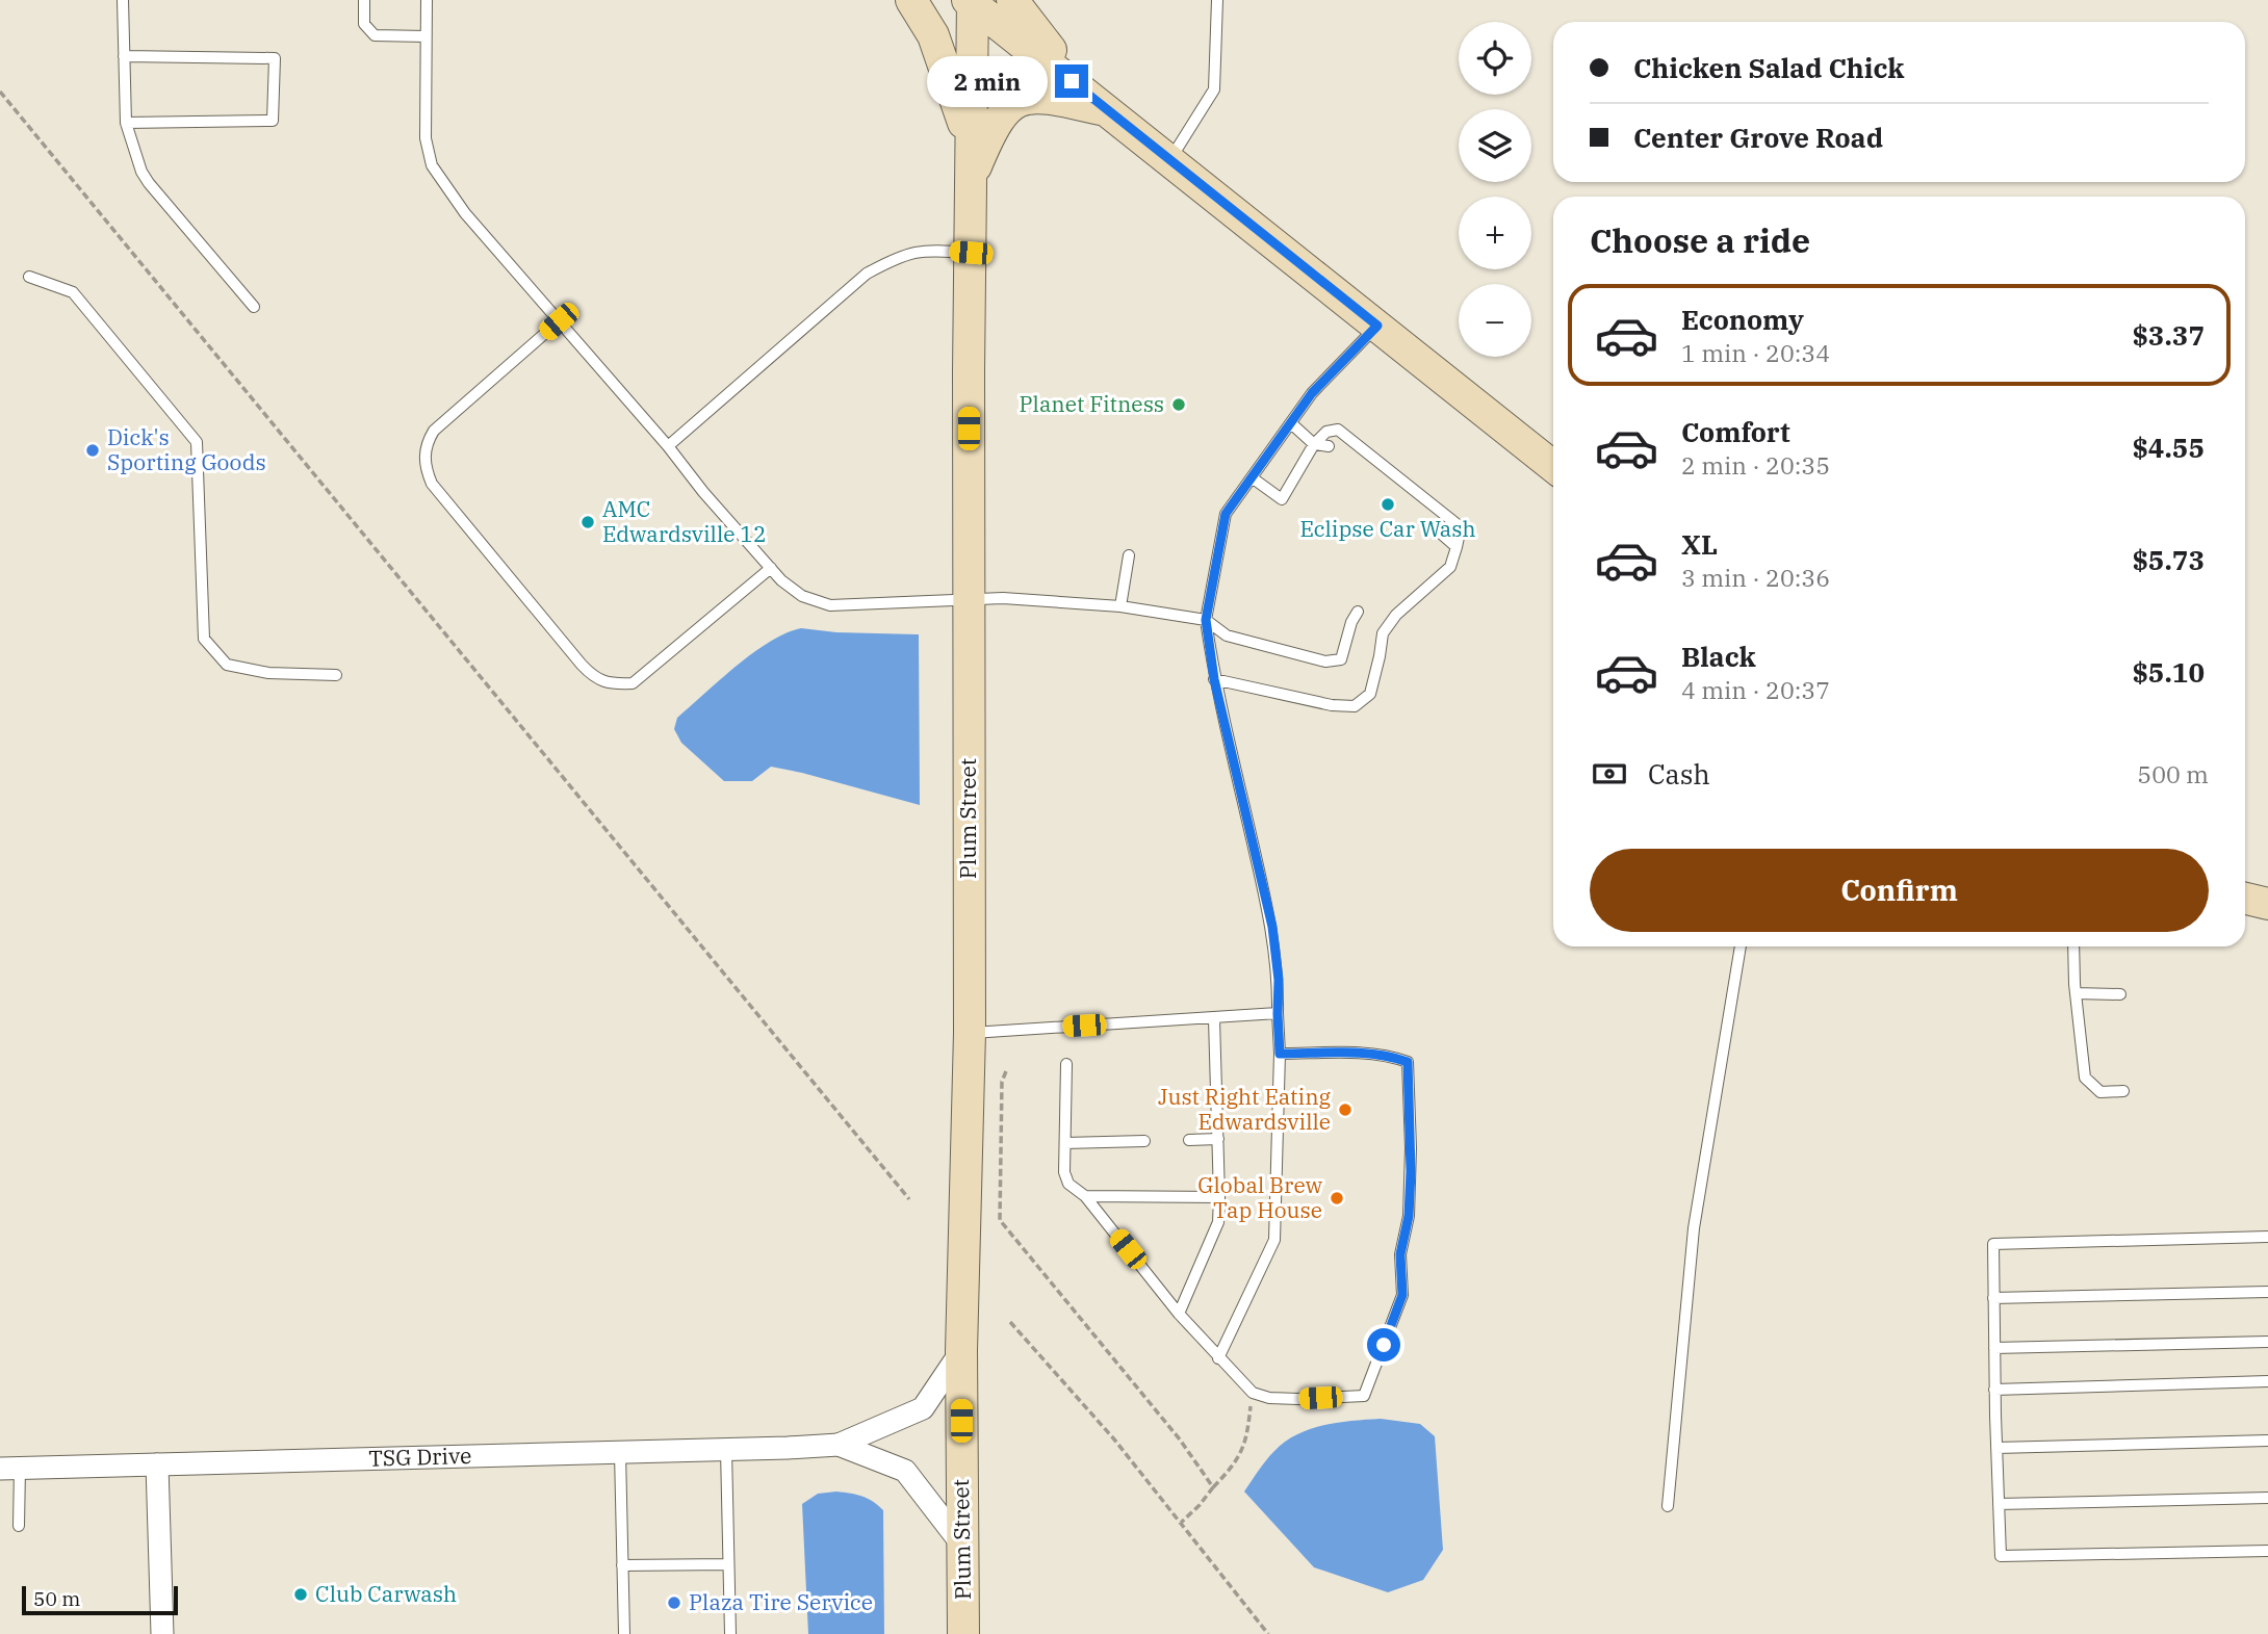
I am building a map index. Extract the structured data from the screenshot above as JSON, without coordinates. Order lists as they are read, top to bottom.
{
  "streets": {
    "main road": ["Plum Street"],
    "street": ["TSG Drive"]
  },
  "crossings": [
    ["Plum Street", "TSG Drive"]
  ],
  "places": [
    "Planet Fitness",
    "Dick's Sporting Goods",
    "Eclipse Car Wash",
    "AMC Edwardsville 12",
    "Just Right Eating Edwardsville",
    "Global Brew Tap House",
    "Club Carwash",
    "Plaza Tire Service"
  ],
  "scale_bar": "50 m",
  "page": {
    "map_buttons": ["+", "−"],
    "banner": ["Chicken Salad Chick", "Center Grove Road"],
    "bubble": "2 min",
    "heading": "Choose a ride",
    "list": [
      {
        "name": "Economy",
        "note": "1 min · 20:34",
        "value": "$3.37"
      },
      {
        "name": "Comfort",
        "note": "2 min · 20:35",
        "value": "$4.55"
      },
      {
        "name": "XL",
        "note": "3 min · 20:36",
        "value": "$5.73"
      },
      {
        "name": "Black",
        "note": "4 min · 20:37",
        "value": "$5.10"
      }
    ],
    "pay": ["Cash", "500 m"],
    "buttons": "Confirm",
    "scale": "50 m"
  }
}
